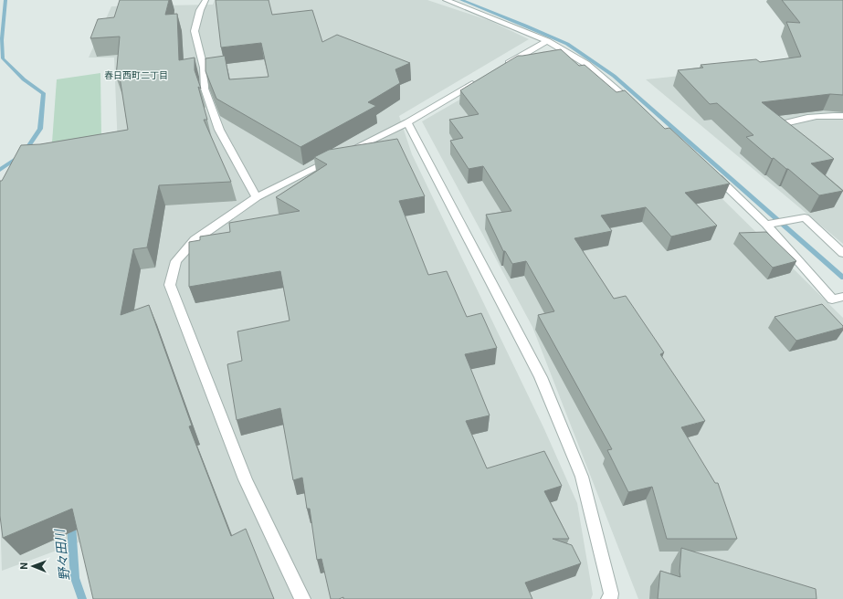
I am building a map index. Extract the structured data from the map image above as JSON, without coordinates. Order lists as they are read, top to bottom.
{
  "districts": ["春日西町二丁目"],
  "water": ["野々田川"],
  "north": "left"
}
